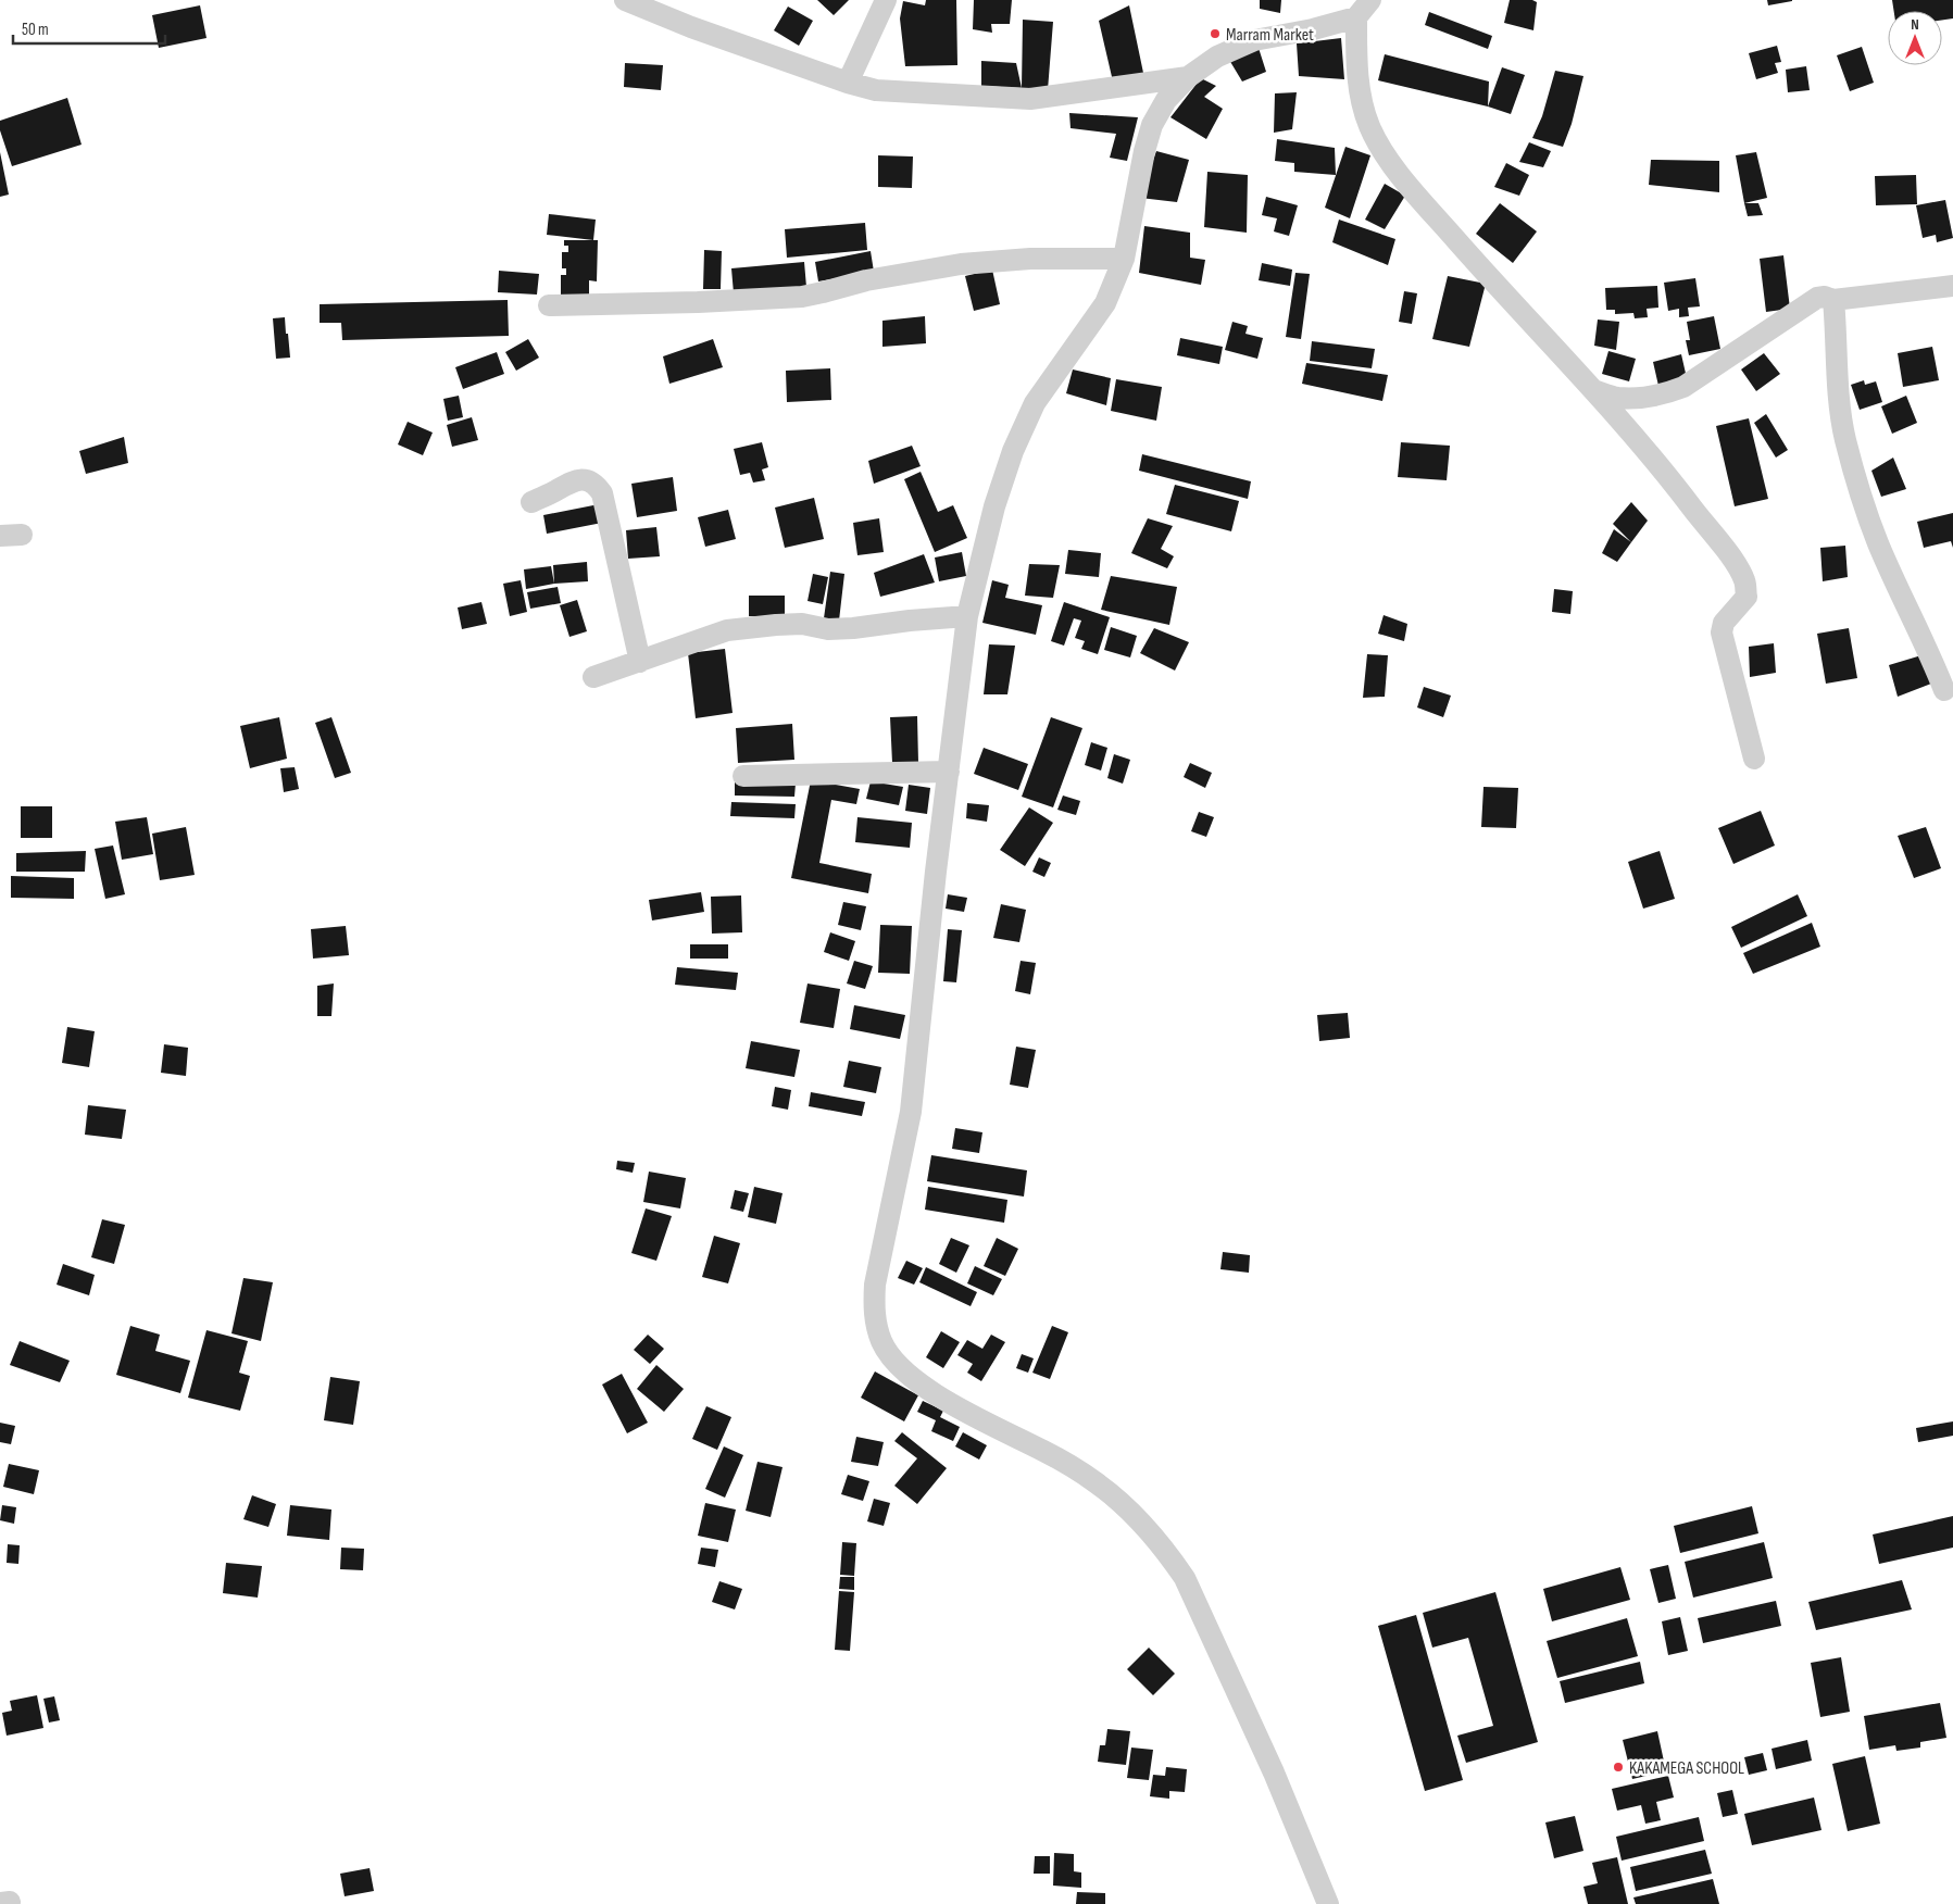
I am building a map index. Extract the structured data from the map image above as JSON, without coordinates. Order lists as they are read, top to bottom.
{
  "places": ["Marram Market", "KAKAMEGA SCHOOL"],
  "scale_bar": "50 m",
  "north": "top"
}
